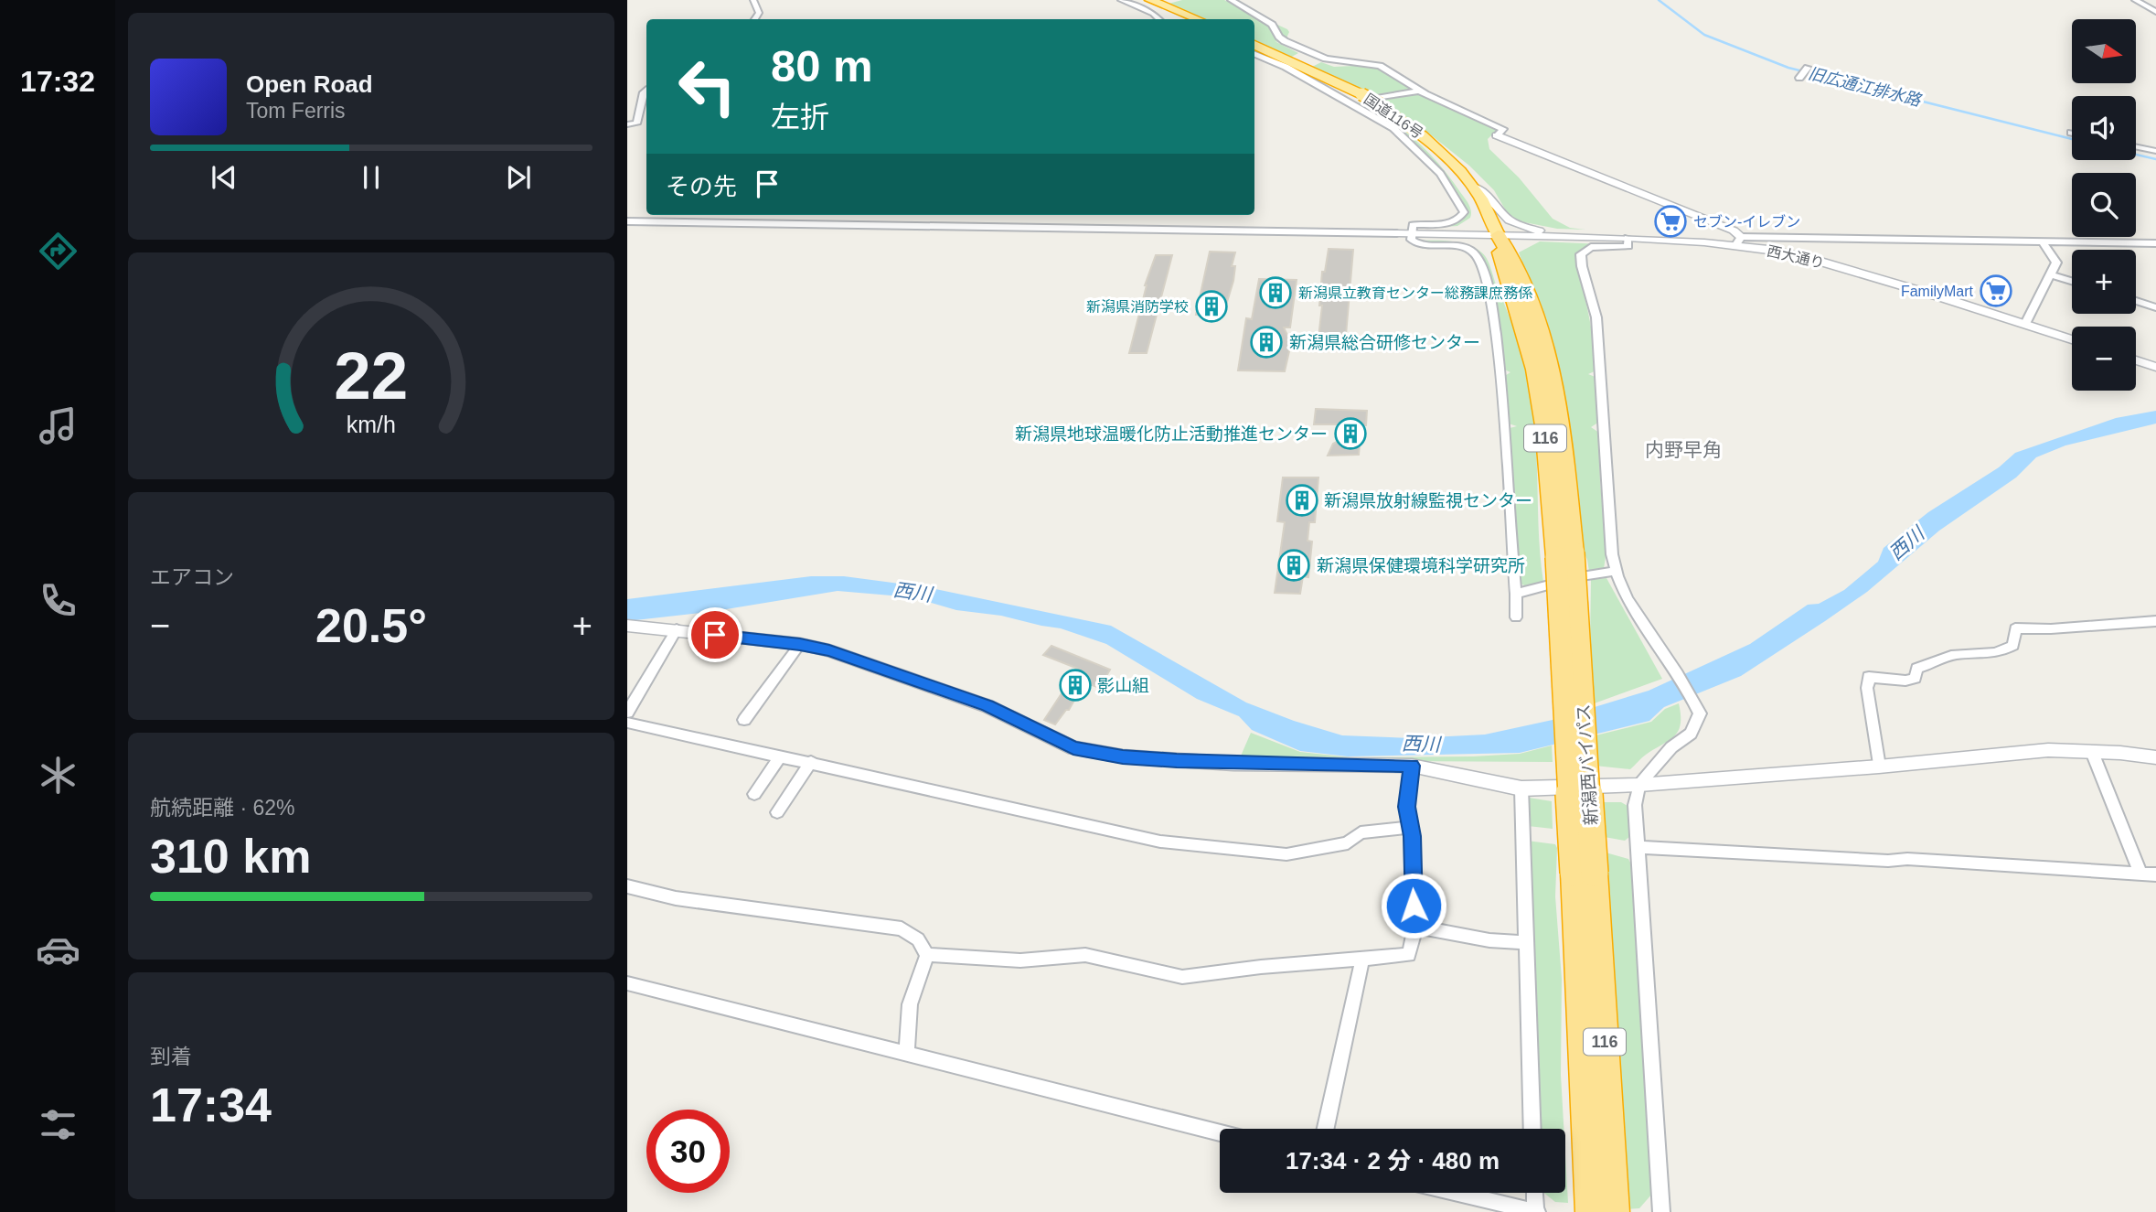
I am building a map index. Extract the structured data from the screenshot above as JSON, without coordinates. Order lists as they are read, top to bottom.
{
  "streets": {
    "highway": ["国道116号", "116", "新潟西バイパス"],
    "street": ["西大通り"]
  },
  "crossings": [
    ["国道116号", "西大通り"],
    ["国道116号", "新潟西バイパス"],
    ["西大通り", "新潟西バイパス"]
  ],
  "districts": ["内野早角"],
  "water": ["旧広通江排水路", "西川"],
  "places": {
    "supermarket": ["セブン-イレブン", "FamilyMart"],
    "building": [
      "新潟県立教育センター総務課庶務係",
      "新潟県消防学校",
      "新潟県総合研修センター",
      "新潟県地球温暖化防止活動推進センター",
      "新潟県放射線監視センター",
      "新潟県保健環境科学研究所",
      "影山組"
    ]
  },
  "north": "right",
  "page": {
    "tabs": "17:32",
    "map_buttons": ["+", "−"],
    "turn": ["80 m", "左折"],
    "song": ["Open Road", "Tom Ferris"],
    "then": "その先",
    "tile": [
      "エアコン",
      ["航続距離 · 62%", "310 km"],
      ["到着", "17:34"]
    ],
    "heat": ["−", "20.5°", "+"],
    "limit": "30",
    "trip": "17:34 · 2 分 · 480 m",
    "gauge": ["22", "km/h"]
  }
}
